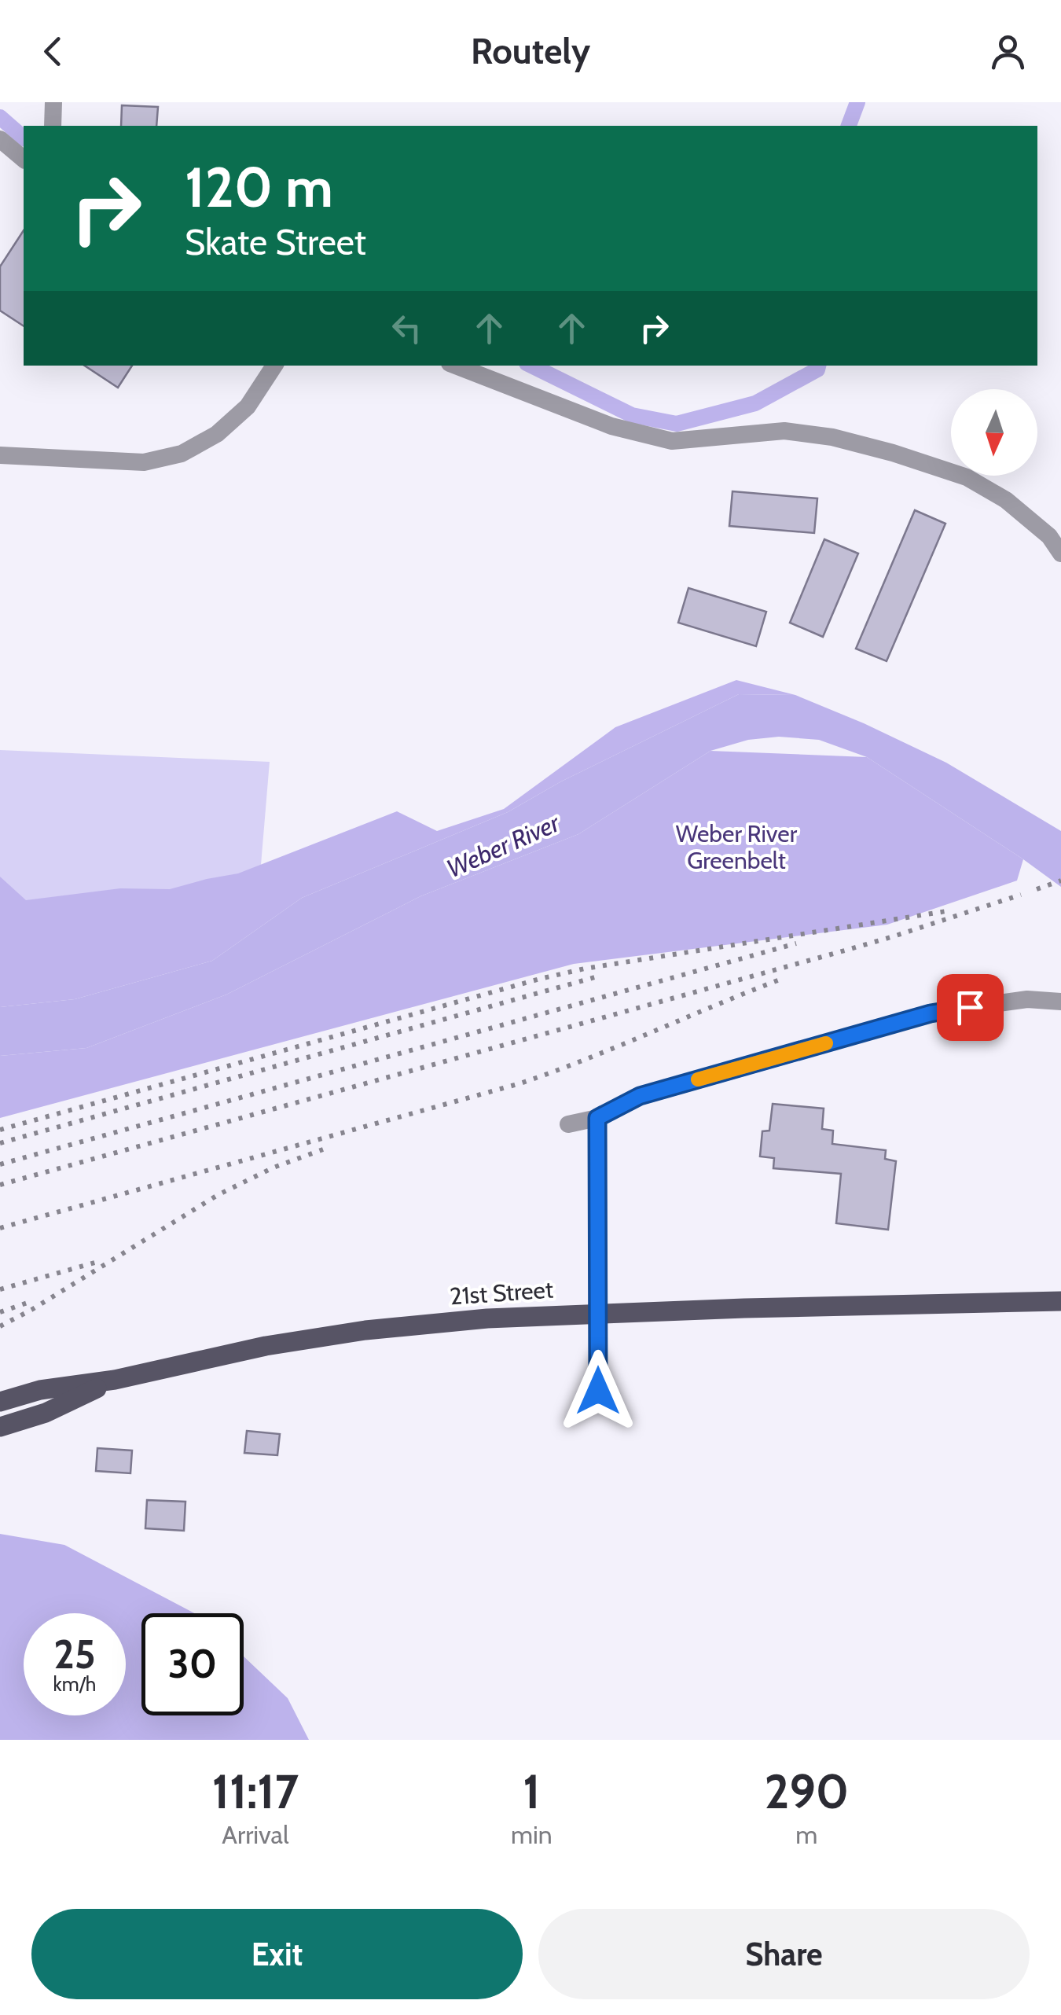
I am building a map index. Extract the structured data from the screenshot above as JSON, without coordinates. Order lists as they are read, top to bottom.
{
  "streets": {
    "main road": ["21st Street"]
  },
  "water": ["Weber River"],
  "parks": ["Weber River Greenbelt"],
  "north": "bottom",
  "page": {
    "header": "Routely",
    "turn": ["120 m", "Skate Street"],
    "speed": "25 km/h",
    "limit": "30",
    "eta": [
      "11:17",
      "Arrival",
      "1",
      "min",
      "290",
      "m"
    ],
    "buttons": ["Exit", "Share"]
  }
}
